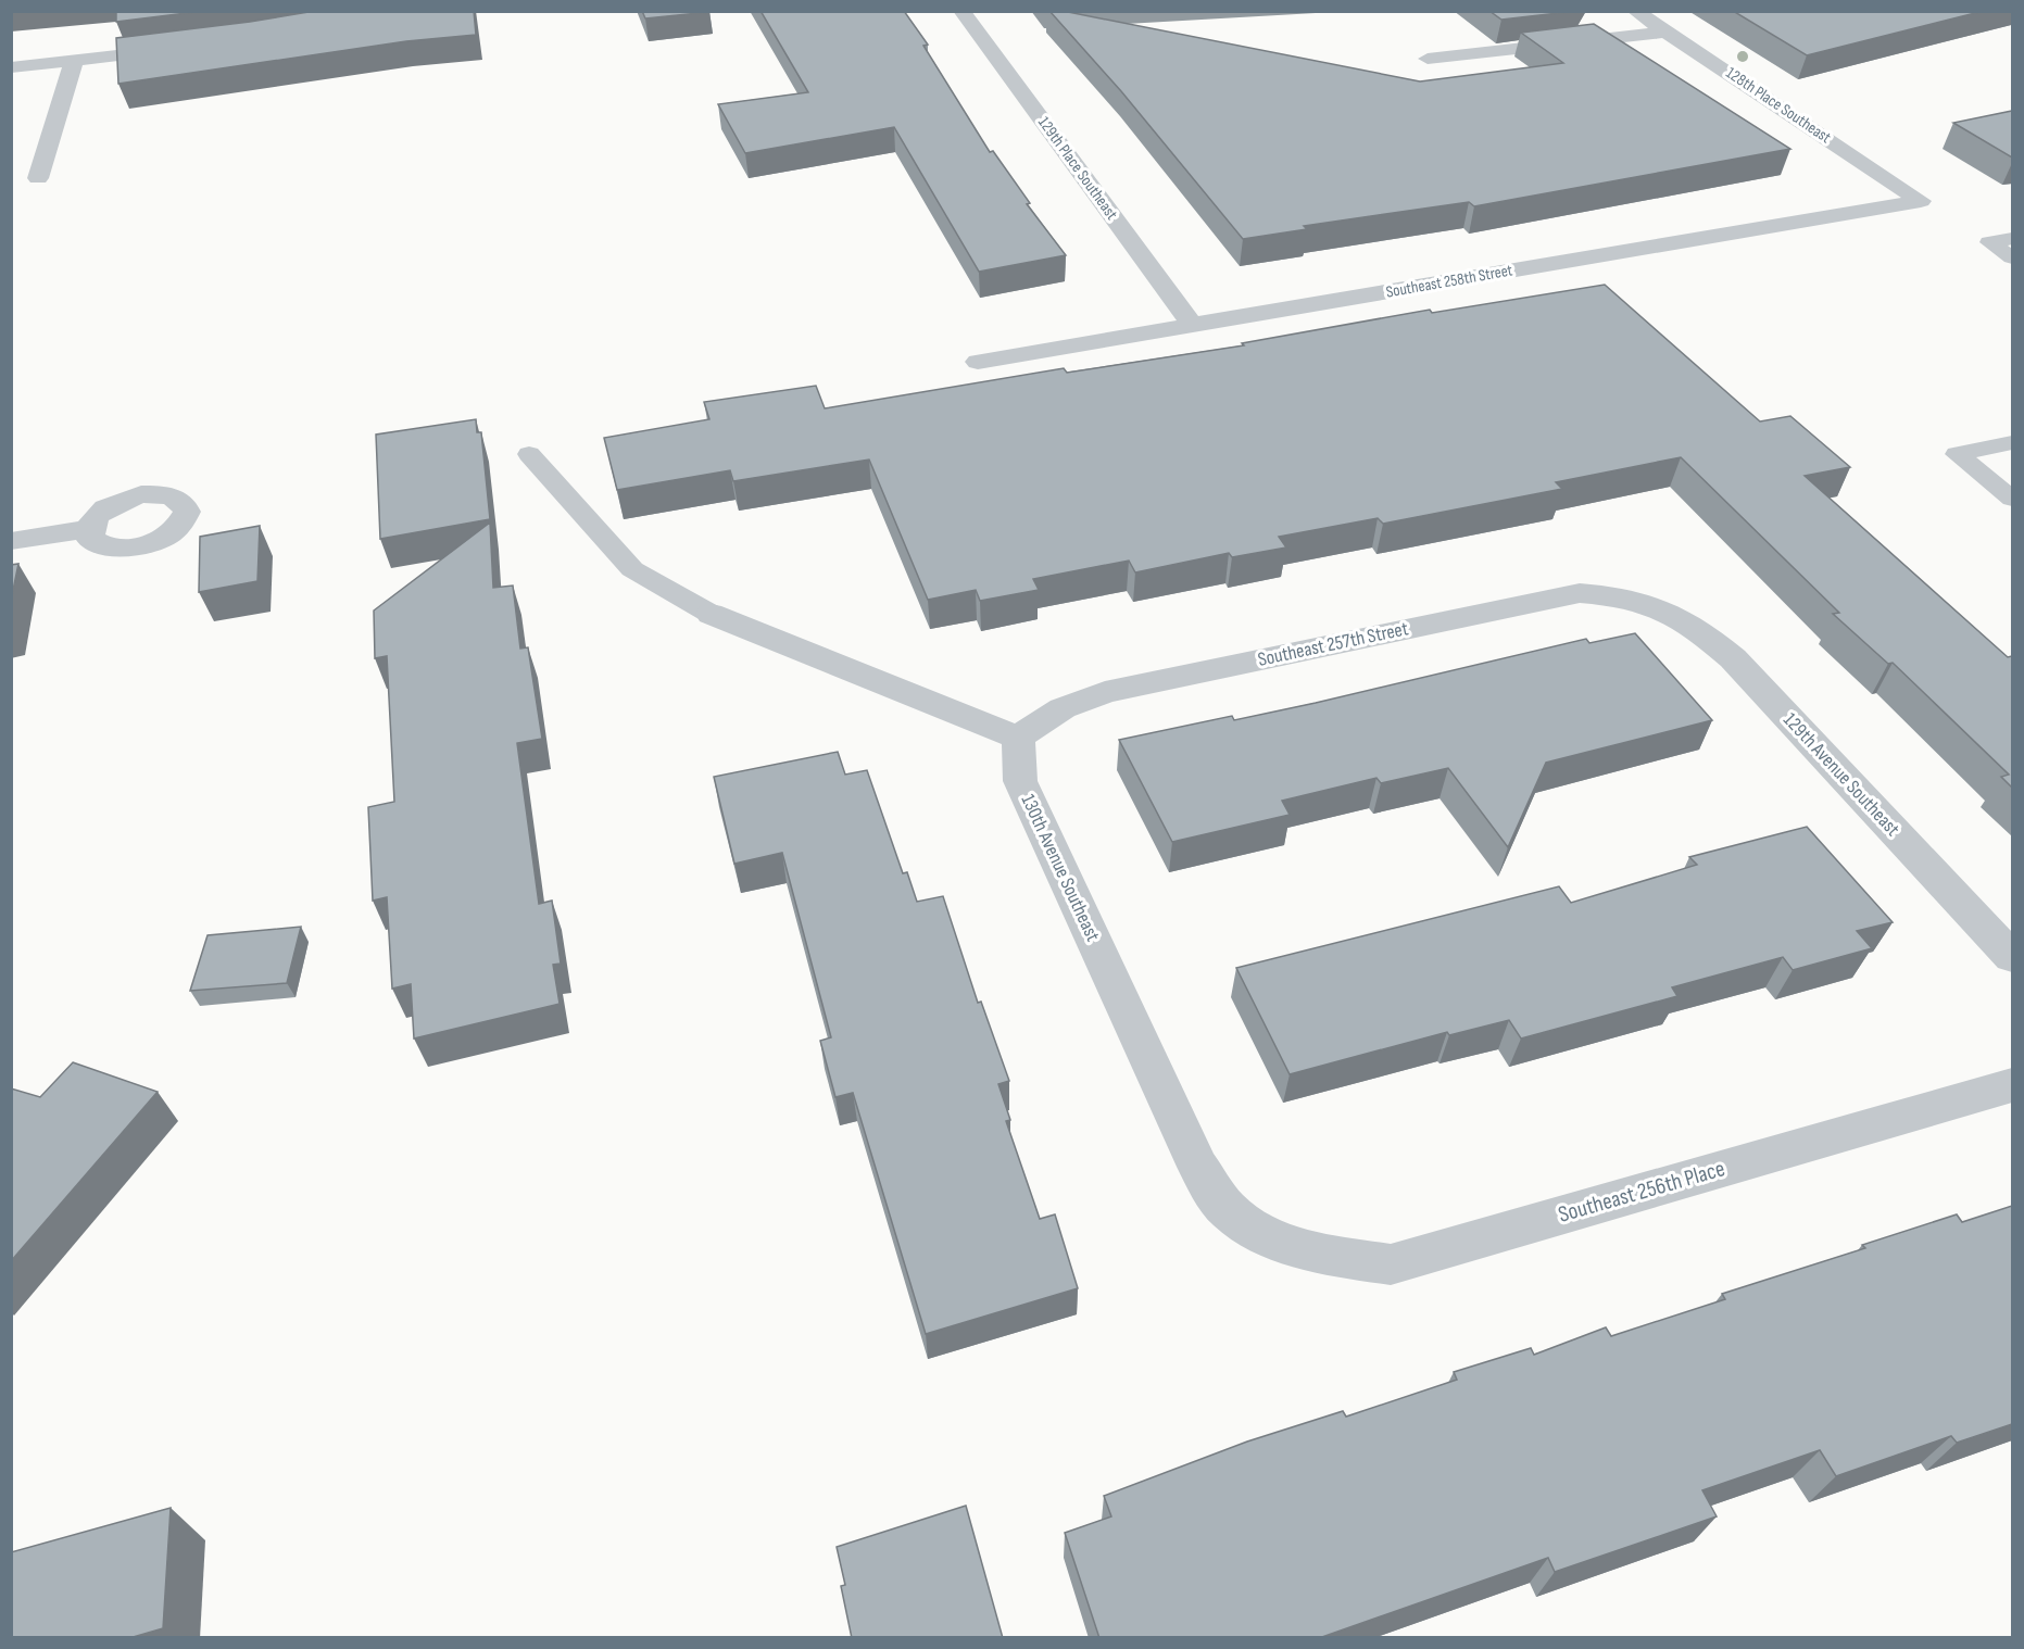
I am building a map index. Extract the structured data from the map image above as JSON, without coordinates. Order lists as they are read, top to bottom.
{
  "streets": {
    "street": [
      "128th Place Southeast",
      "129th Place Southeast",
      "Southeast 258th Street",
      "Southeast 257th Street",
      "129th Avenue Southeast",
      "130th Avenue Southeast",
      "Southeast 256th Place"
    ]
  },
  "crossings": [
    ["128th Place Southeast", "Southeast 258th Street"],
    ["129th Place Southeast", "Southeast 258th Street"],
    ["Southeast 257th Street", "129th Avenue Southeast"],
    ["Southeast 257th Street", "130th Avenue Southeast"],
    ["130th Avenue Southeast", "Southeast 256th Place"]
  ]
}
